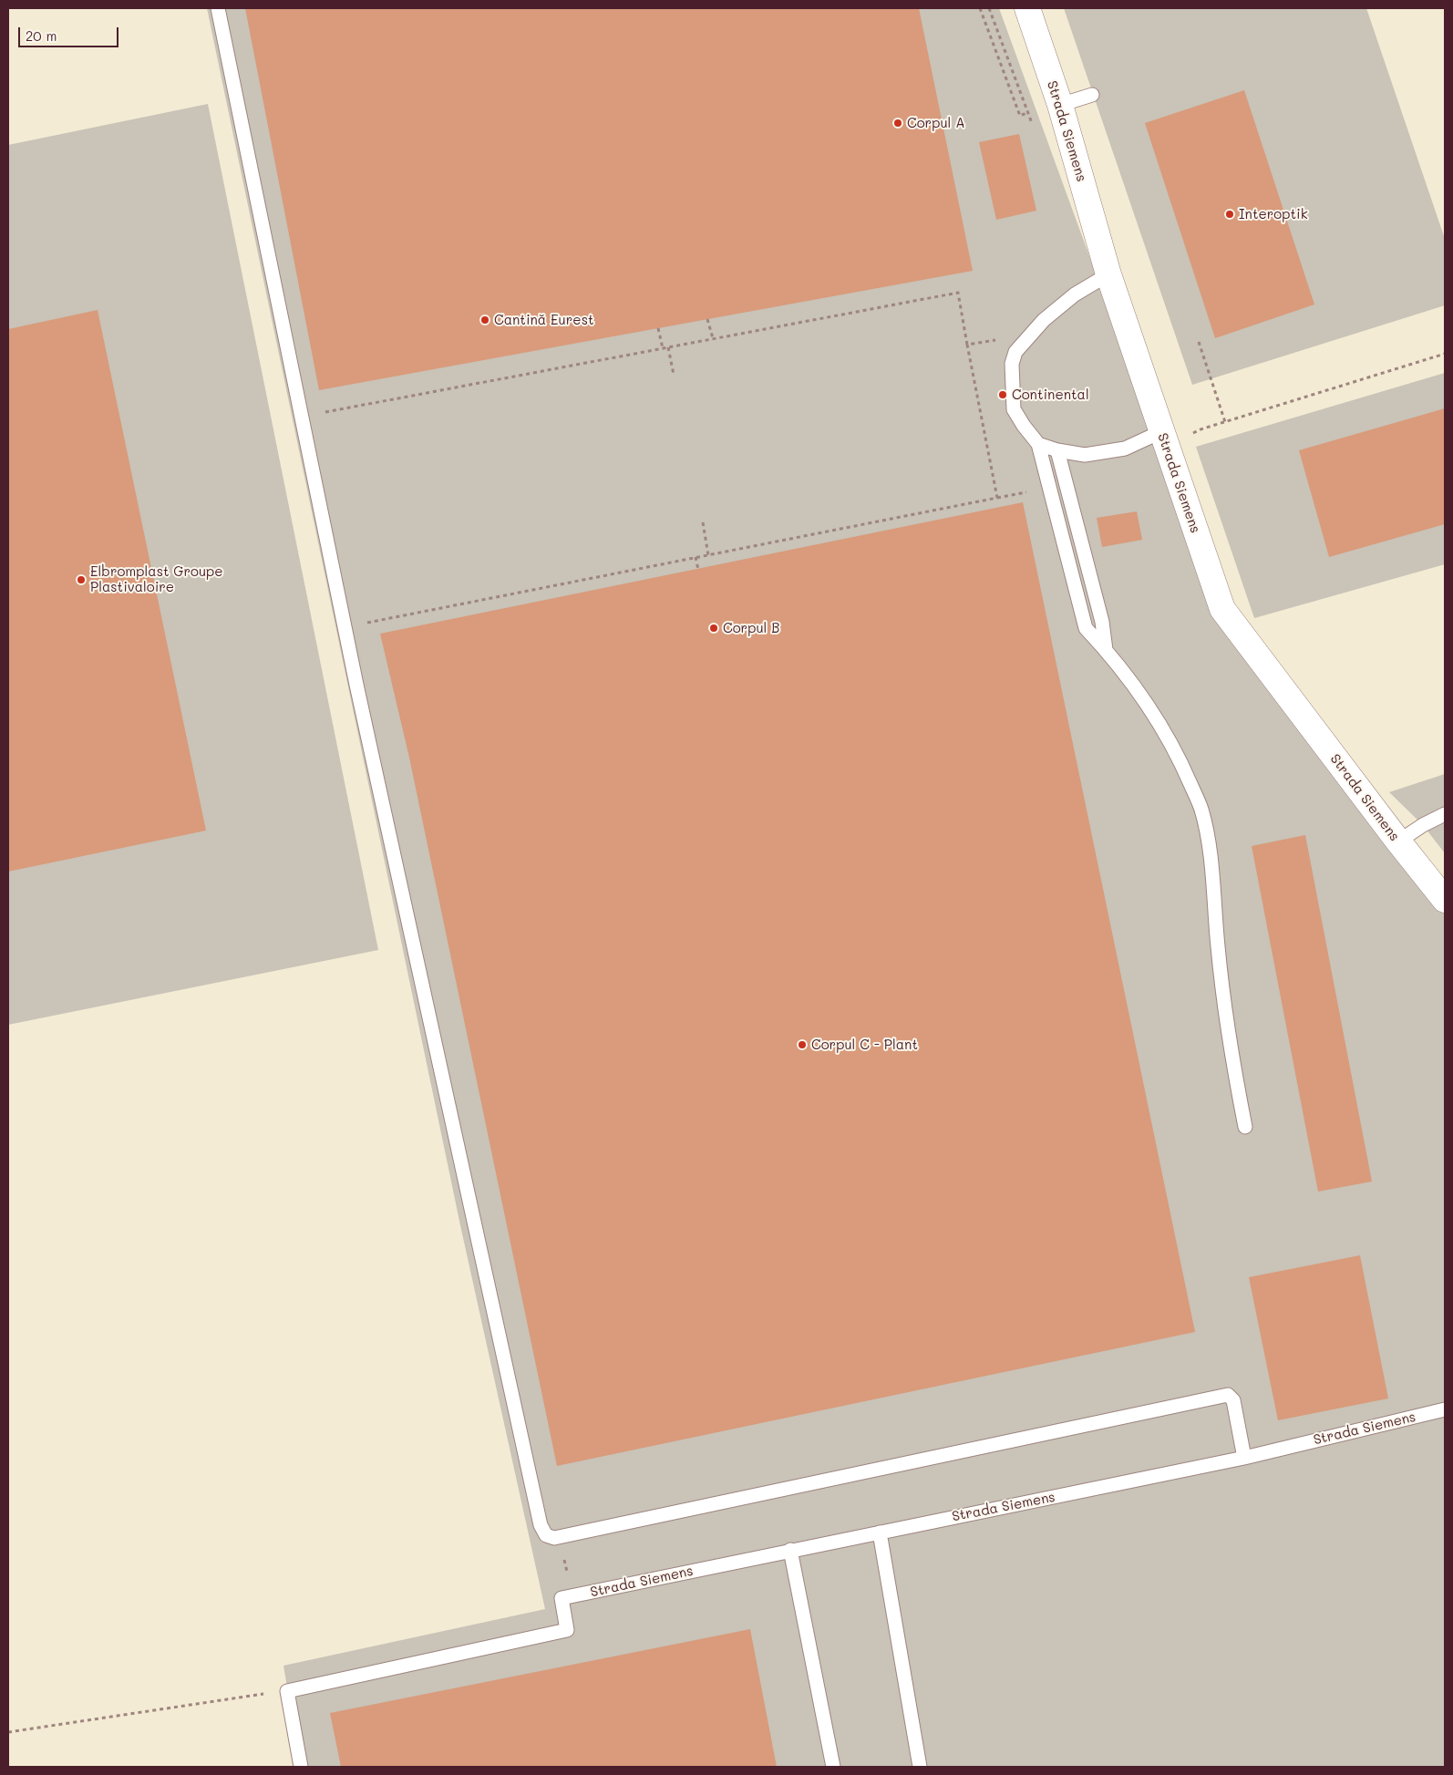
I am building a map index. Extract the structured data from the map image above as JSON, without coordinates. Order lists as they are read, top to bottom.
{
  "streets": {
    "street": ["Strada Siemens"]
  },
  "places": [
    "Corpul A",
    "Interoptik",
    "Cantină Eurest",
    "Continental",
    "Elbromplast Groupe Plastivaloire",
    "Corpul B",
    "Corpul C - Plant"
  ],
  "scale_bar": "20 m"
}
